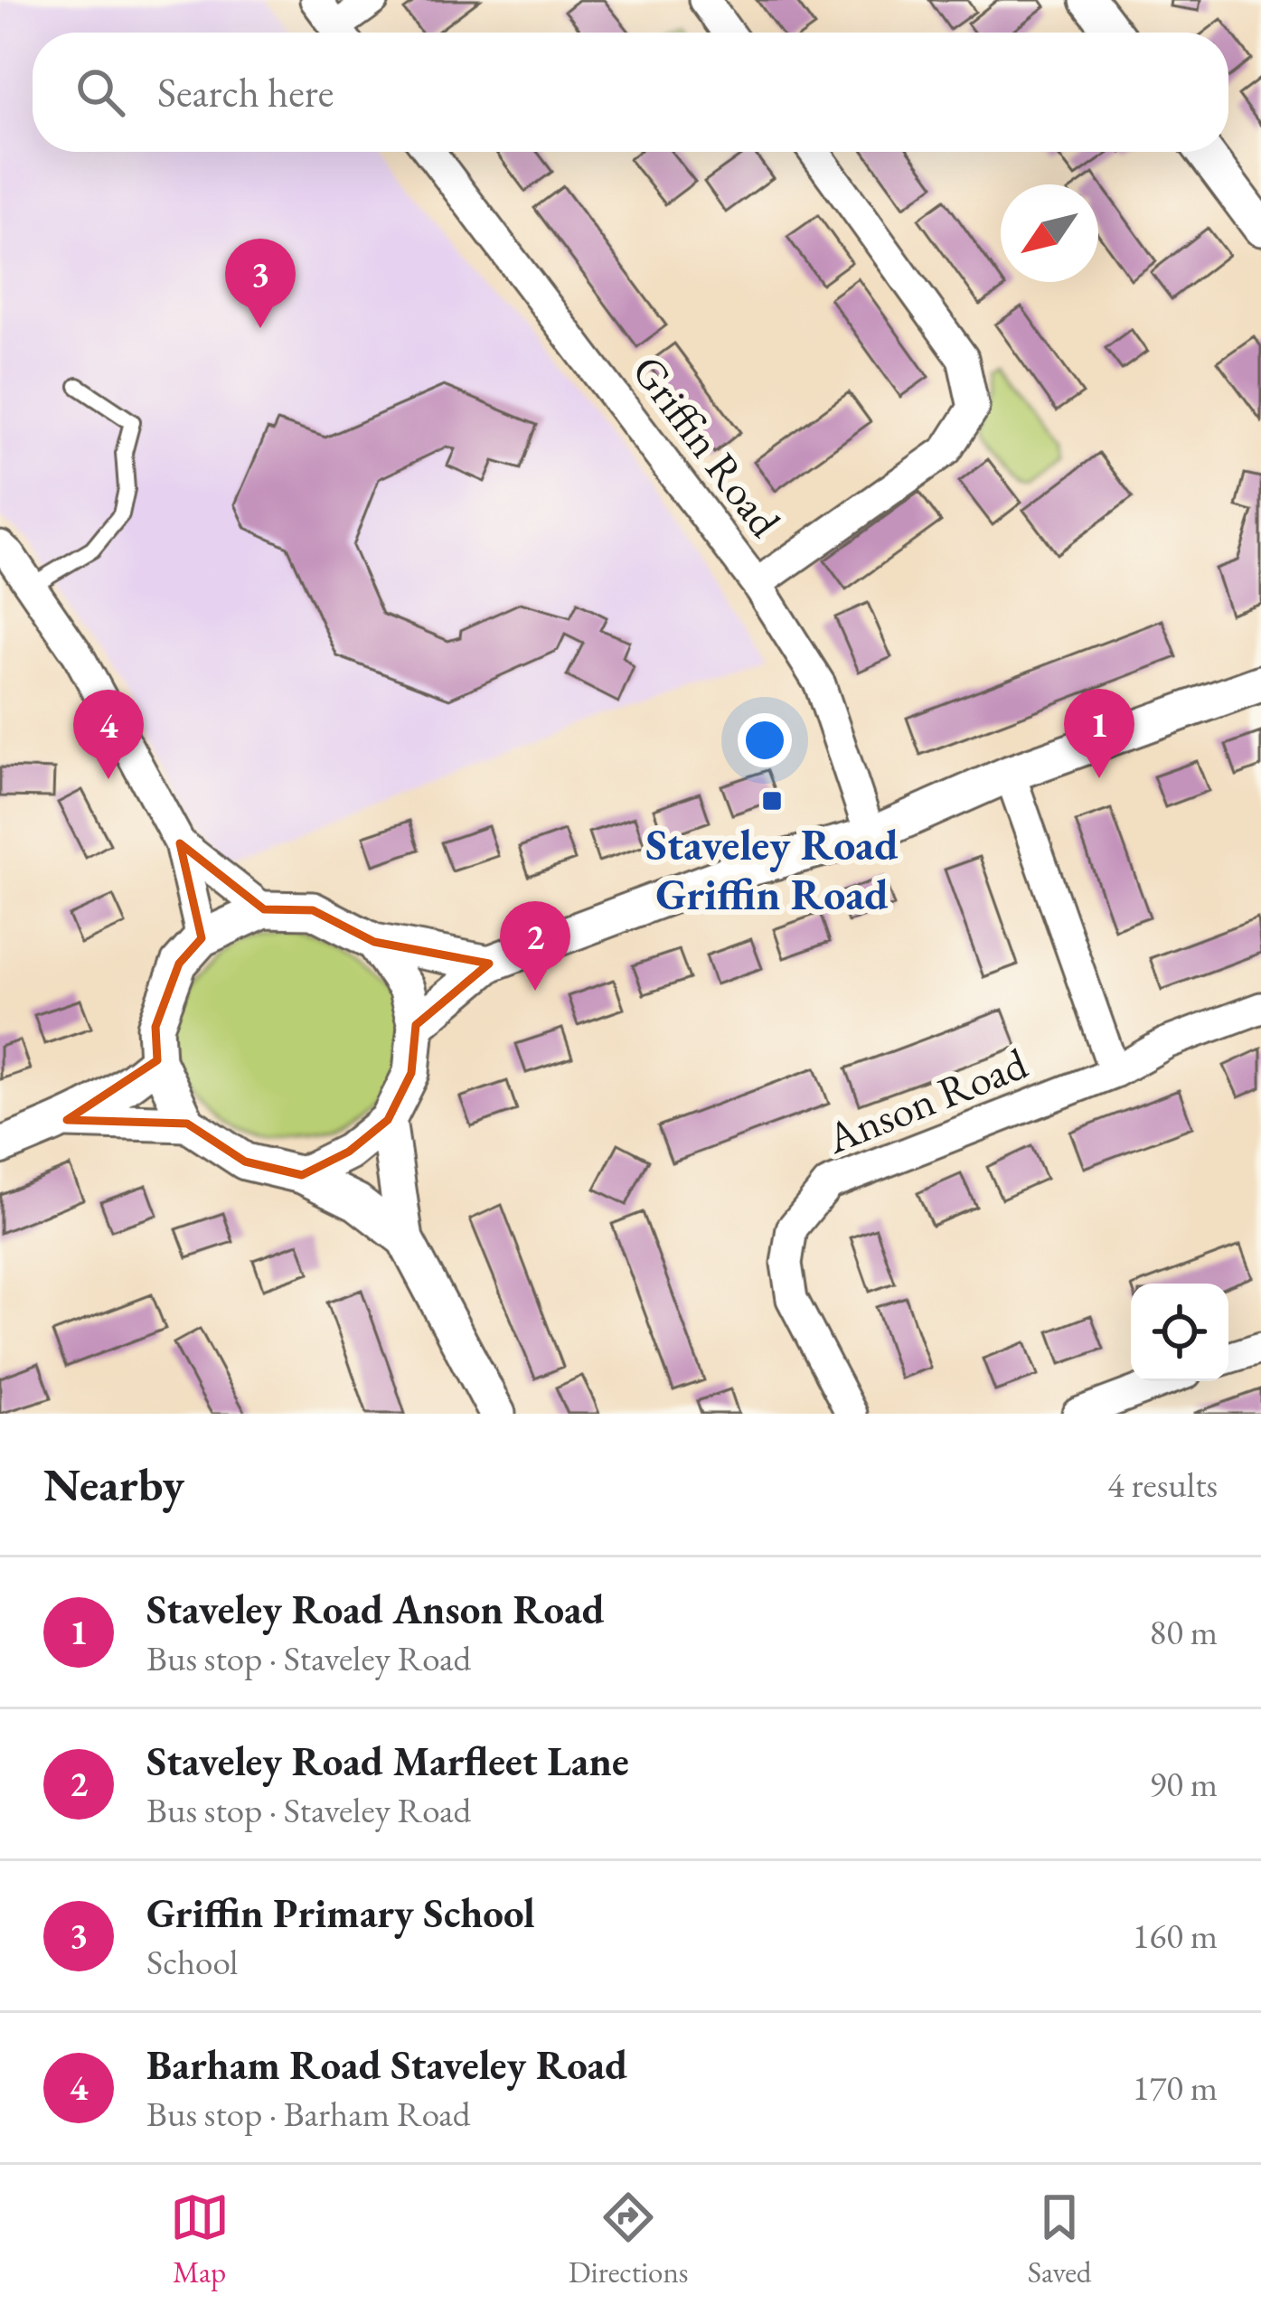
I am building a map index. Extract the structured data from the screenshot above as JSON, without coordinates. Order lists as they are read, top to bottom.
{
  "streets": {
    "street": ["Griffin Road", "Anson Road"]
  },
  "places": {
    "transit": ["Staveley Road Griffin Road"]
  },
  "north": "bottom left",
  "page": {
    "search": "Search here",
    "pins": [
      "3",
      "1",
      "4",
      "2"
    ],
    "heading": ["Nearby", "4 results"],
    "list": [
      {
        "mark": "1",
        "name": "Staveley Road Anson Road",
        "note": "Bus stop · Staveley Road",
        "value": "80 m"
      },
      {
        "mark": "2",
        "name": "Staveley Road Marfleet Lane",
        "note": "Bus stop · Staveley Road",
        "value": "90 m"
      },
      {
        "mark": "3",
        "name": "Griffin Primary School",
        "note": "School",
        "value": "160 m"
      },
      {
        "mark": "4",
        "name": "Barham Road Staveley Road",
        "note": "Bus stop · Barham Road",
        "value": "170 m"
      }
    ],
    "nav": ["Map", "Directions", "Saved"]
  }
}
